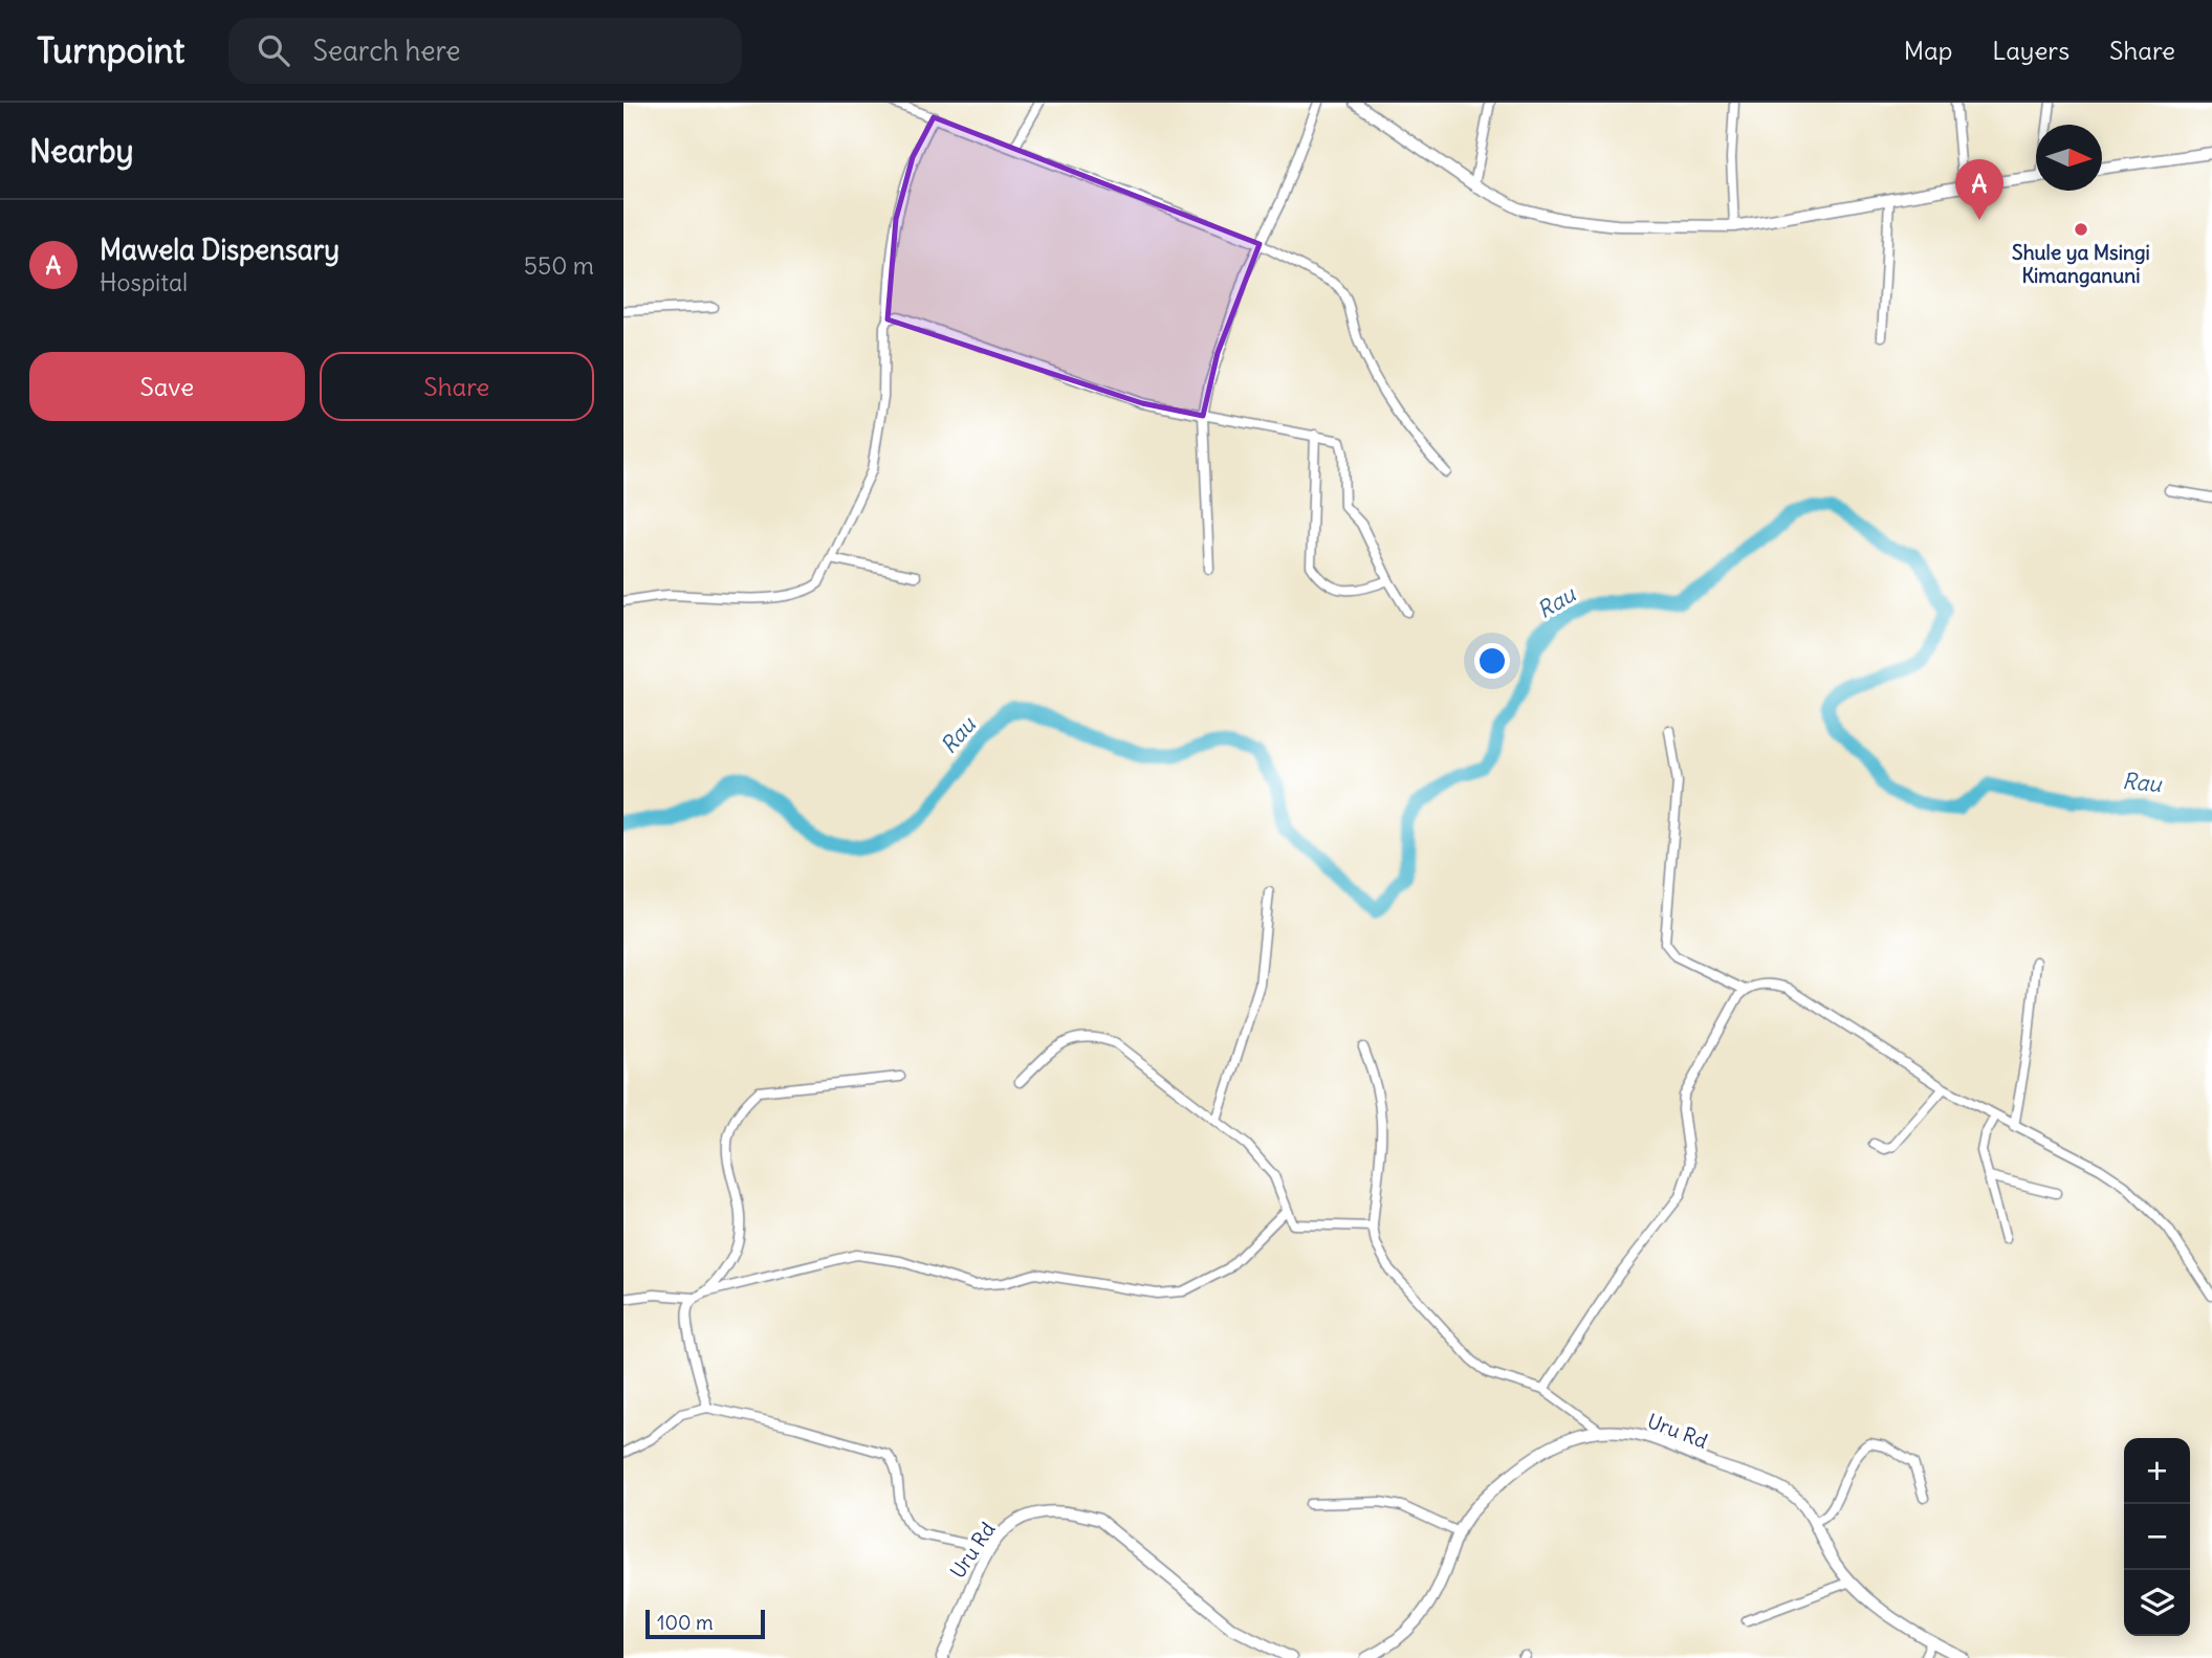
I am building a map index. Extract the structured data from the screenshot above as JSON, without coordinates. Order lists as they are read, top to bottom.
{
  "streets": {
    "street": ["Uru Rd"]
  },
  "water": ["Rau"],
  "places": ["Shule ya Msingi Kimanganuni"],
  "scale_bar": "100 m",
  "north": "right",
  "page": {
    "header": "Turnpoint",
    "search": "Search here",
    "nav": ["Map", "Layers", "Share"],
    "heading": "Nearby",
    "pins": "A",
    "list": [
      {
        "mark": "A",
        "name": "Mawela Dispensary",
        "note": "Hospital",
        "value": "550 m"
      }
    ],
    "buttons": ["Save", "Share"],
    "map_buttons": ["+", "−"],
    "scale": "100 m"
  }
}
